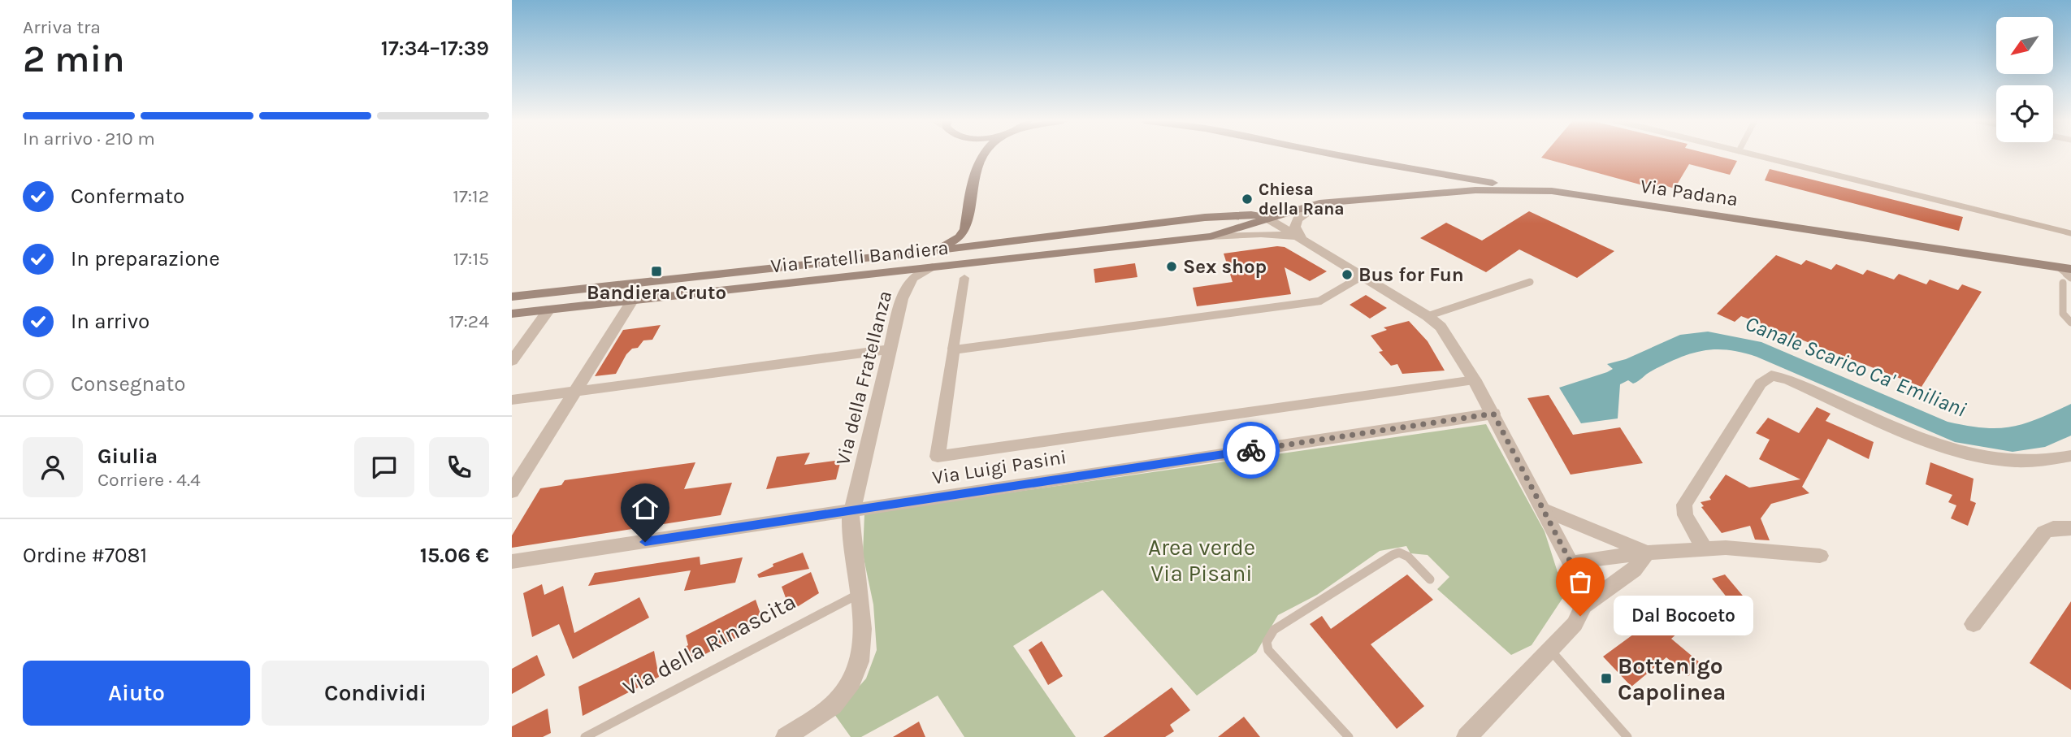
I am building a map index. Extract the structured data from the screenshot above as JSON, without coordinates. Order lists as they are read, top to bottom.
{
  "streets": {
    "main road": ["Via Padana", "Via Fratelli Bandiera"],
    "street": ["Via della Fratellanza", "Via Luigi Pasini"],
    "lane": ["Via della Rinascita"]
  },
  "crossings": [
    ["Via Padana", "Via Fratelli Bandiera"],
    ["Via Fratelli Bandiera", "Via della Fratellanza"],
    ["Via della Fratellanza", "Via Luigi Pasini"]
  ],
  "water": ["Canale Scarico Ca' Emiliani"],
  "parks": ["Area verde Via Pisani"],
  "places": {
    "other": [
      "Chiesa della Rana",
      "Sex shop",
      "Bus for Fun",
      "Dal Bocoeto"
    ],
    "transit": ["Bandiera Cruto", "Bottenigo Capolinea"]
  },
  "north": "bottom left",
  "page": {
    "heading": ["2 min", "Arriva tra", "17:34–17:39"],
    "panel": [
      "Giulia",
      "Corriere · 4.4",
      "Ordine #7081",
      "15.06 €"
    ],
    "bar": "In arrivo · 210 m",
    "list": [
      ["Confermato", "17:12"],
      ["In preparazione", "17:15"],
      ["In arrivo", "17:24"],
      "Consegnato"
    ],
    "bubble": "Dal Bocoeto",
    "buttons": ["Aiuto", "Condividi"]
  }
}
